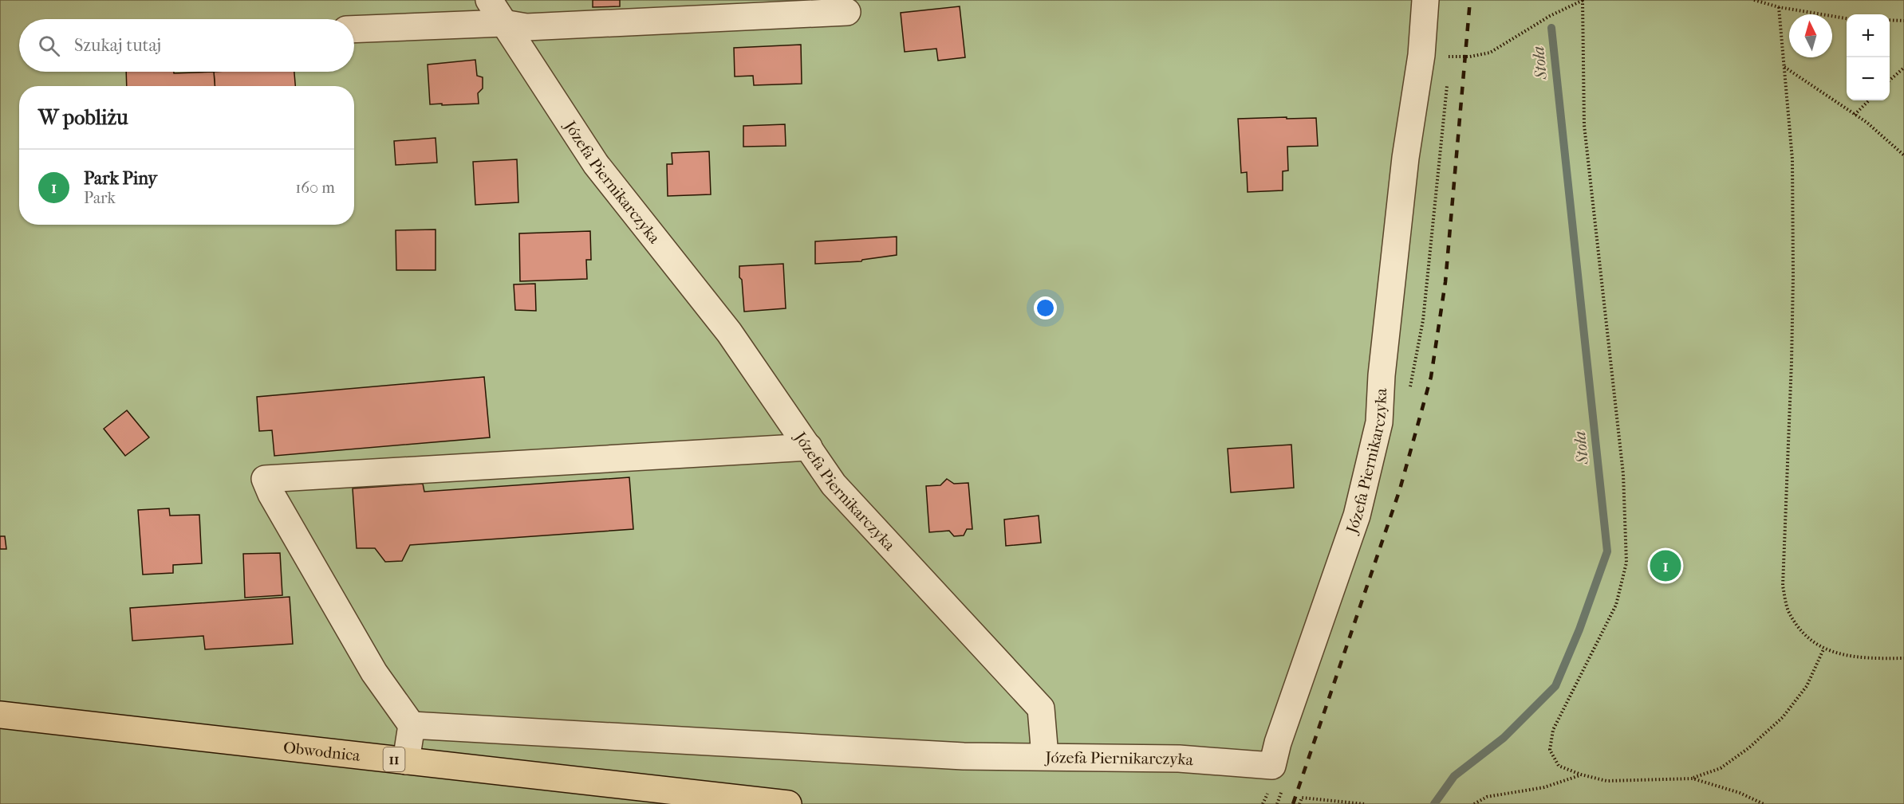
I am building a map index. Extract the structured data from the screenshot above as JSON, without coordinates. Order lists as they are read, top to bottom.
{
  "streets": {
    "highway": ["Obwodnica", "11"],
    "street": ["Józefa Piernikarczyka"]
  },
  "water": ["Stoła"],
  "north": "top",
  "page": {
    "map_buttons": ["+", "−"],
    "search": "Szukaj tutaj",
    "heading": "W pobliżu",
    "list": [
      {
        "mark": "1",
        "name": "Park Piny",
        "note": "Park",
        "value": "160 m"
      }
    ],
    "pins": "1"
  }
}
